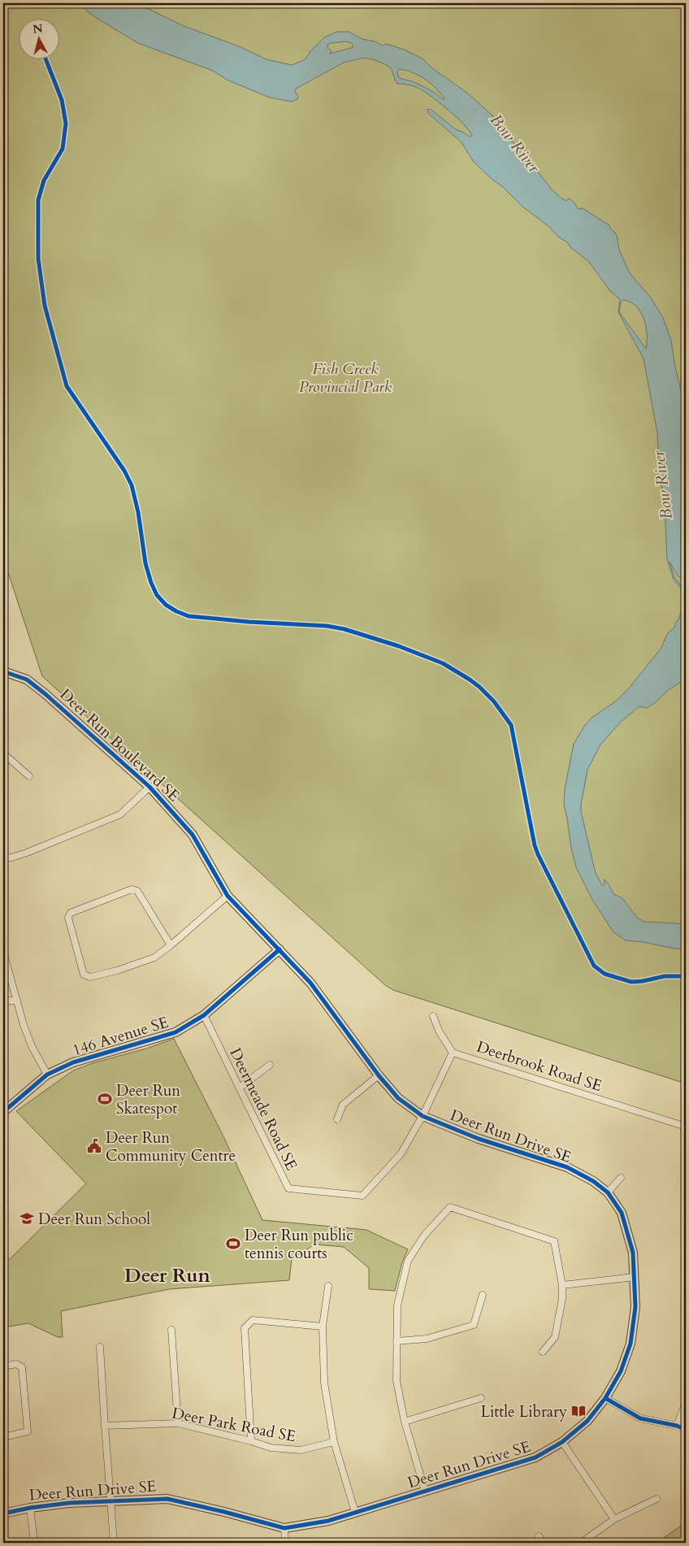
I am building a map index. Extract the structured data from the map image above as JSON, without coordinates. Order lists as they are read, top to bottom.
{
  "streets": {
    "street": [
      "Deer Run Boulevard SE",
      "146 Avenue SE",
      "Deerbrook Road SE",
      "Deermeade Road SE",
      "Deer Run Drive SE",
      "Deer Park Road SE"
    ]
  },
  "crossings": [
    ["Deer Run Boulevard SE", "146 Avenue SE"],
    ["Deer Run Boulevard SE", "Deer Run Drive SE"],
    ["146 Avenue SE", "Deermeade Road SE"],
    ["146 Avenue SE", "Deer Run Drive SE"],
    ["Deerbrook Road SE", "Deermeade Road SE"],
    ["Deerbrook Road SE", "Deer Run Drive SE"],
    ["Deermeade Road SE", "Deer Run Drive SE"]
  ],
  "districts": ["Deer Run"],
  "water": ["Bow River"],
  "parks": ["Fish Creek Provincial Park"],
  "places": {
    "sports": ["Deer Run Skatespot", "Deer Run public tennis courts"],
    "public building": ["Deer Run Community Centre"],
    "school or university": ["Deer Run School"],
    "library": ["Little Library"]
  },
  "north": "top"
}
